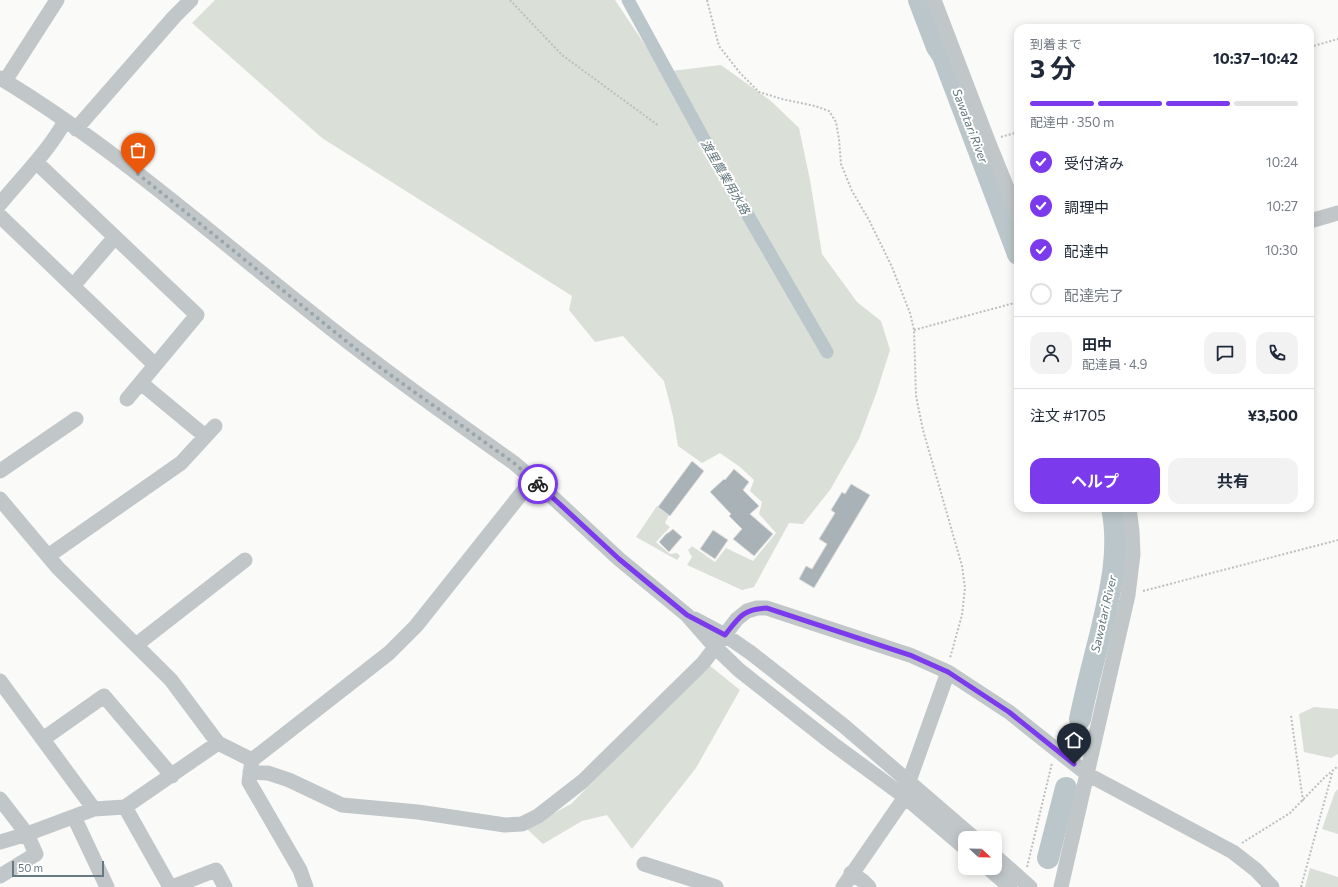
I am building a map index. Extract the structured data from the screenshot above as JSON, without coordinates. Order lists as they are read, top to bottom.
{
  "water": ["Sawatari River", "渡里農業用水路"],
  "scale_bar": "50 m",
  "north": "right",
  "page": {
    "heading": ["3 分", "到着まで", "10:37–10:42"],
    "panel": [
      "田中",
      "配達員 · 4.9",
      "注文 #1705",
      "¥3,500"
    ],
    "bar": "配達中 · 350 m",
    "list": [
      ["受付済み", "10:24"],
      ["調理中", "10:27"],
      ["配達中", "10:30"],
      "配達完了"
    ],
    "buttons": ["ヘルプ", "共有"],
    "scale": "50 m"
  }
}
